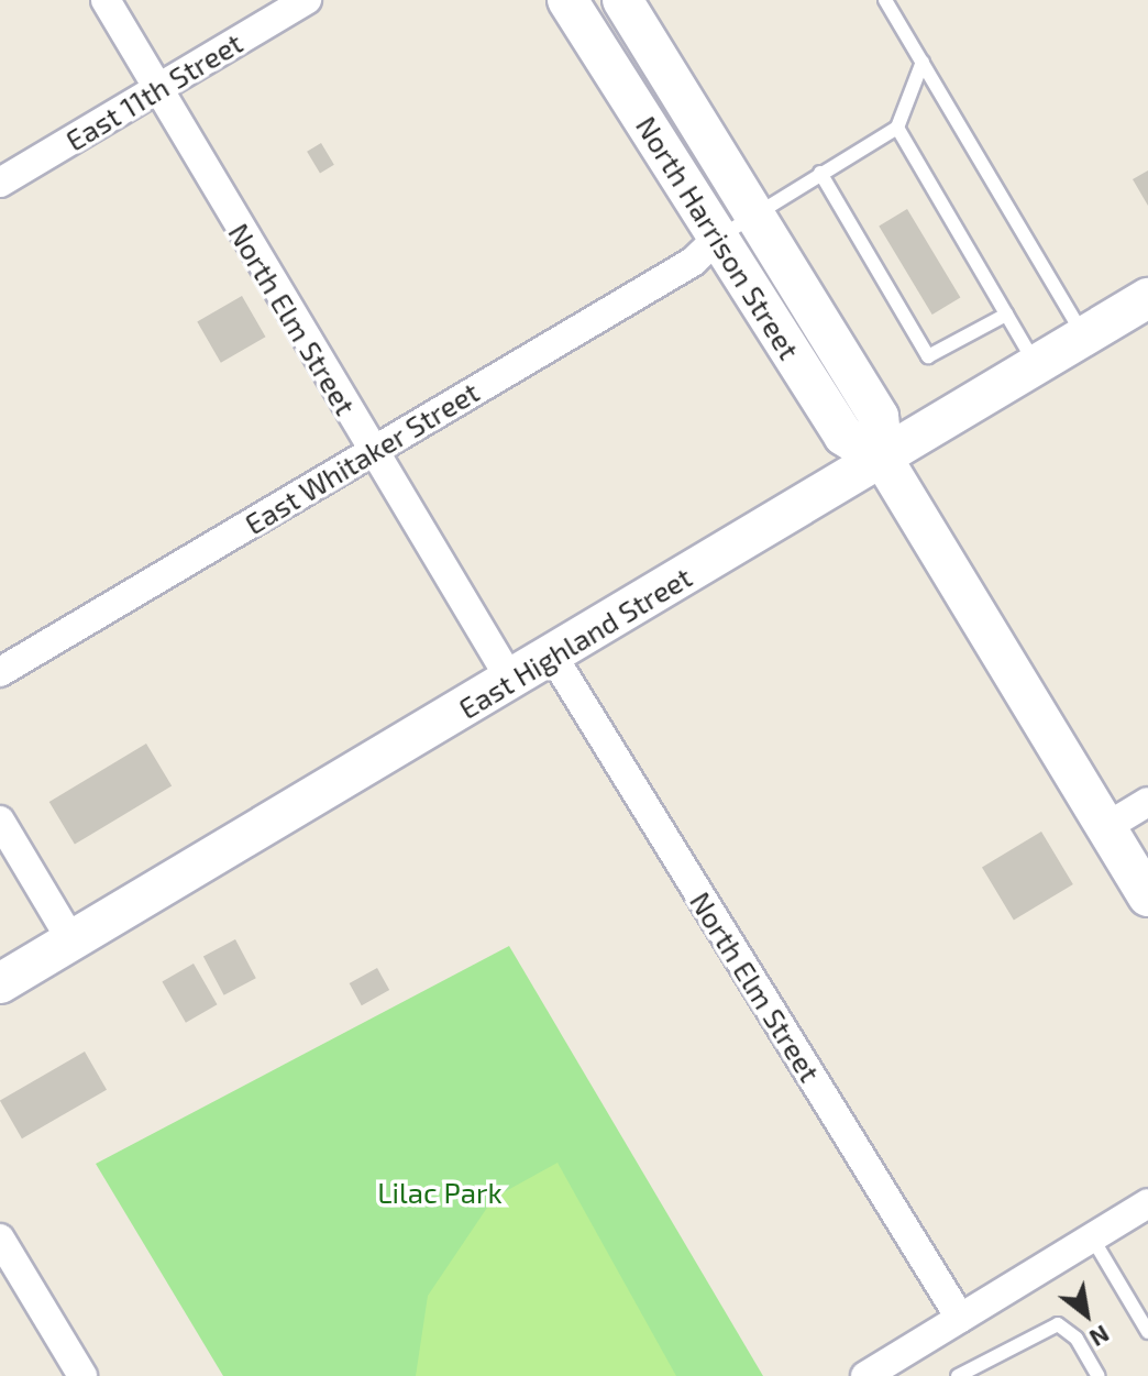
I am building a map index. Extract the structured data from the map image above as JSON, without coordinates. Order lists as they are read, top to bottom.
{
  "streets": {
    "main road": ["North Harrison Street", "East Highland Street"],
    "street": ["East 11th Street", "North Elm Street", "East Whitaker Street"]
  },
  "crossings": [
    ["East 11th Street", "North Elm Street"],
    ["North Harrison Street", "East Whitaker Street"],
    ["North Harrison Street", "East Highland Street"],
    ["North Elm Street", "East Whitaker Street"],
    ["North Elm Street", "East Highland Street"]
  ],
  "parks": ["Lilac Park"],
  "north": "bottom right"
}
